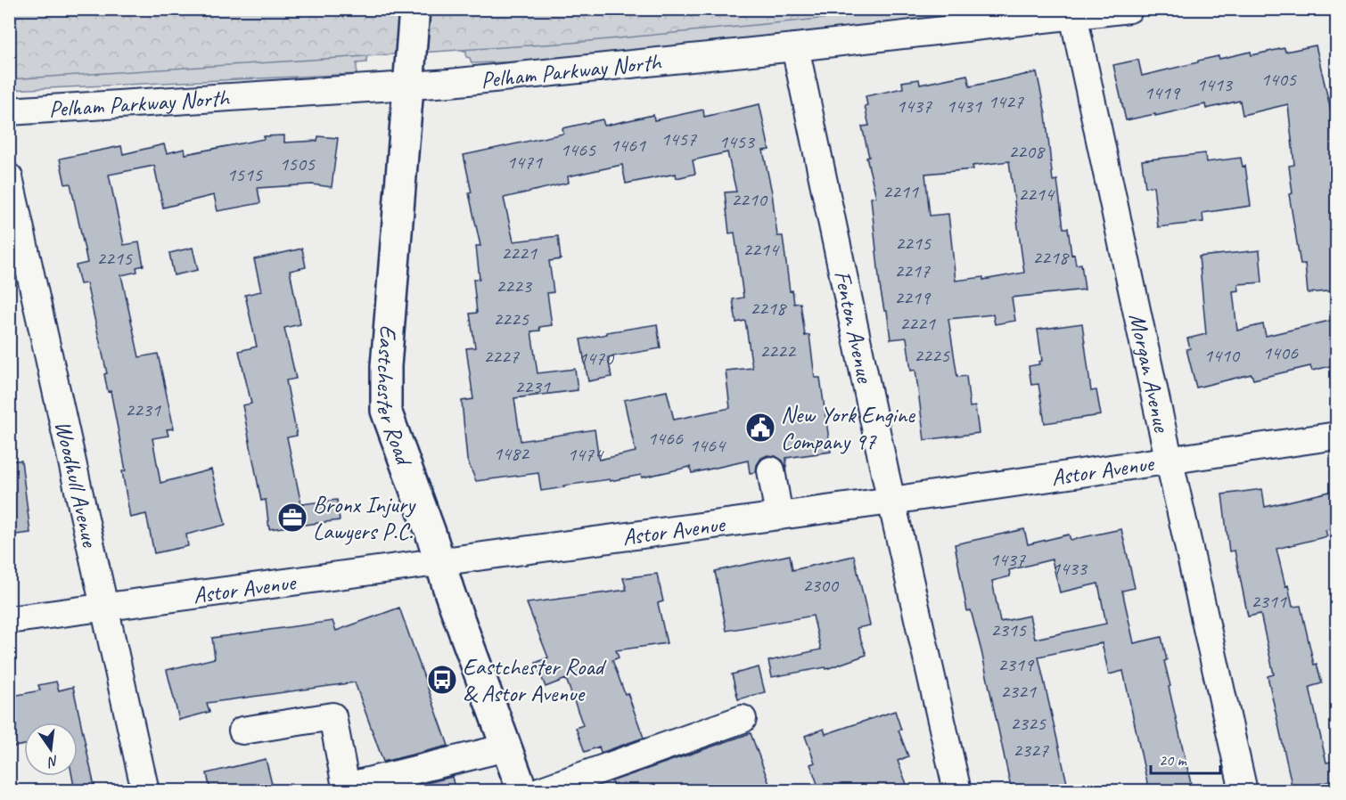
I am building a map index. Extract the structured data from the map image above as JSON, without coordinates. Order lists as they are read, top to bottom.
{
  "streets": {
    "main road": ["Eastchester Road"],
    "street": [
      "Pelham Parkway North",
      "Fenton Avenue",
      "Morgan Avenue",
      "Astor Avenue",
      "Woodhull Avenue"
    ]
  },
  "crossings": [
    ["Pelham Parkway North", "Fenton Avenue"],
    ["Pelham Parkway North", "Morgan Avenue"],
    ["Pelham Parkway North", "Eastchester Road"],
    ["Fenton Avenue", "Astor Avenue"],
    ["Morgan Avenue", "Astor Avenue"],
    ["Eastchester Road", "Astor Avenue"],
    ["Astor Avenue", "Woodhull Avenue"]
  ],
  "places": {
    "public building": ["New York Engine Company 97"],
    "office": ["Bronx Injury Lawyers P.C."],
    "bus stop": ["Eastchester Road & Astor Avenue"]
  },
  "house_numbers": [
    "1405",
    "1413",
    "1419",
    "1427",
    "1437",
    "1431",
    "1457",
    "1453",
    "1461",
    "1465",
    "2208",
    "1471",
    "1505",
    "1515",
    "2211",
    "2214",
    "2210",
    "2215",
    "2214",
    "2221",
    "2218",
    "2215",
    "2217",
    "2223",
    "2219",
    "2218",
    "2225",
    "2221",
    "2222",
    "1406",
    "2225",
    "1410",
    "2227",
    "1470",
    "2231",
    "2231",
    "1466",
    "1464",
    "1482",
    "1474",
    "1437",
    "1433",
    "2300",
    "2311",
    "2315",
    "2319",
    "2321",
    "2325",
    "2327"
  ],
  "scale_bar": "20 m",
  "north": "bottom"
}
